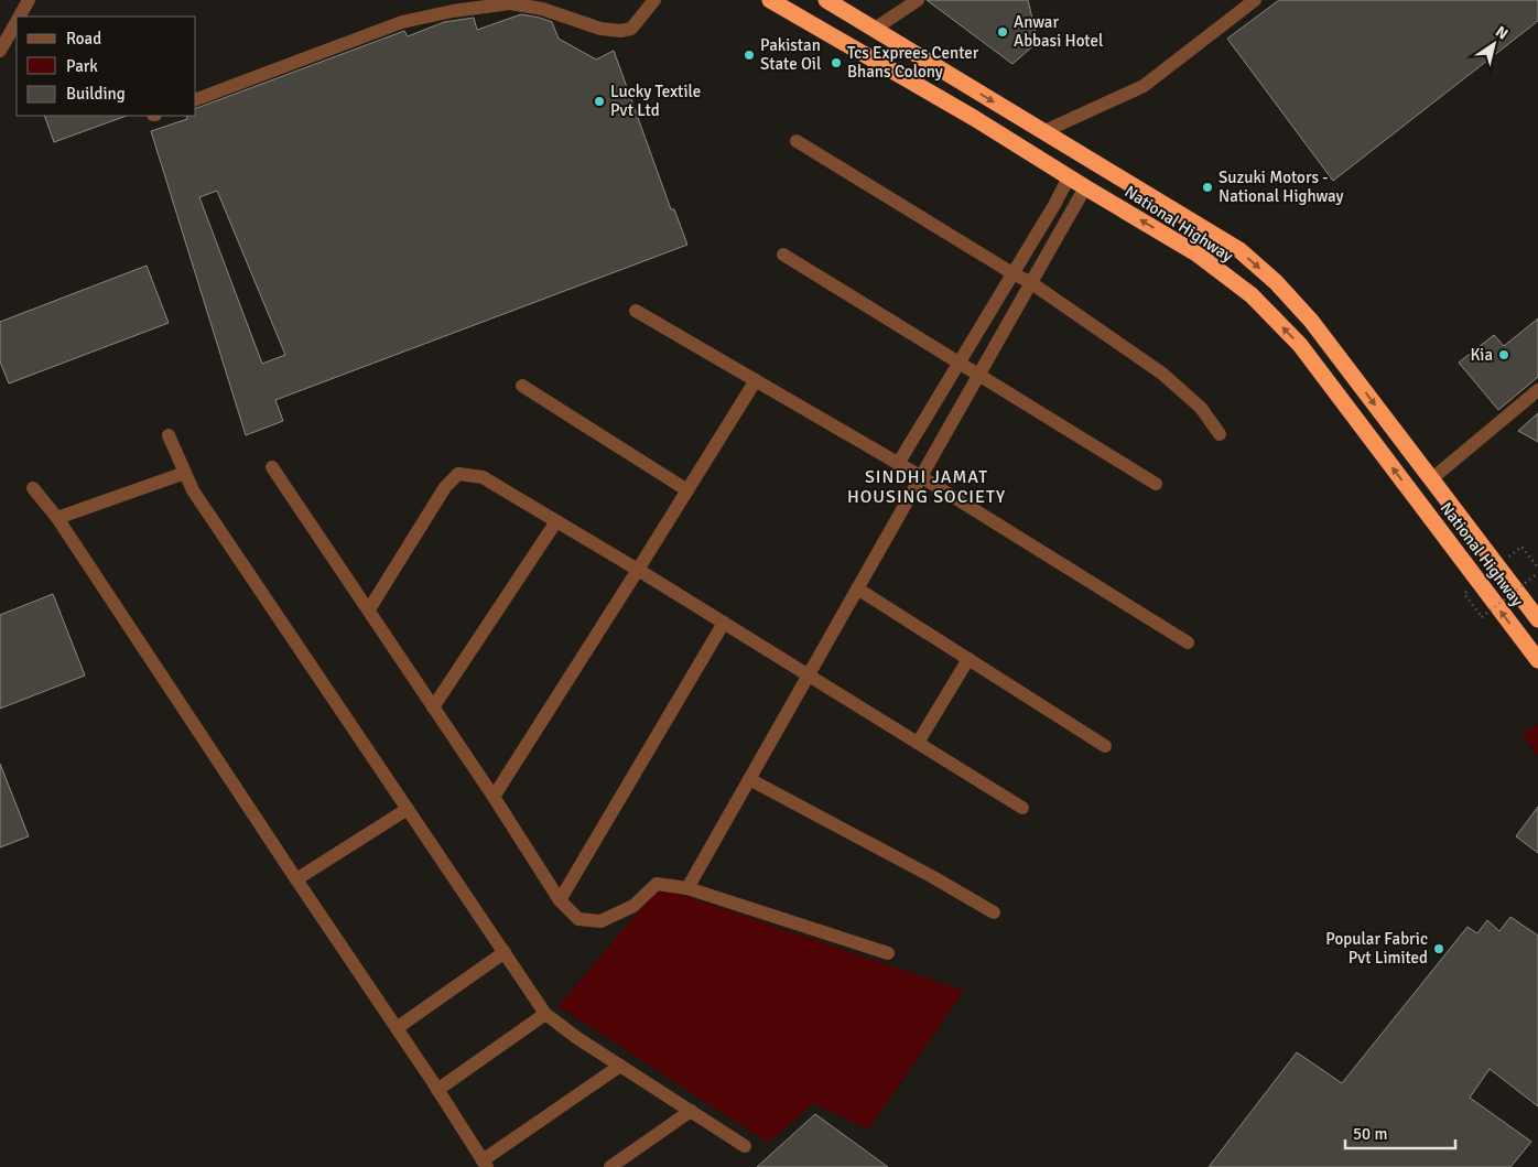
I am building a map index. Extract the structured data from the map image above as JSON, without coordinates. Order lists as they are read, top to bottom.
{
  "streets": {
    "highway": ["National Highway"]
  },
  "districts": ["SINDHI JAMAT HOUSING SOCIETY"],
  "places": [
    "Anwar Abbasi Hotel",
    "Pakistan State Oil",
    "Tcs Exprees Center Bhans Colony",
    "Lucky Textile Pvt Ltd",
    "Suzuki Motors - National Highway",
    "Kia",
    "Popular Fabric Pvt Limited"
  ],
  "legend": ["Road", "Park", "Building"],
  "scale_bar": "50 m",
  "north": "top right"
}
